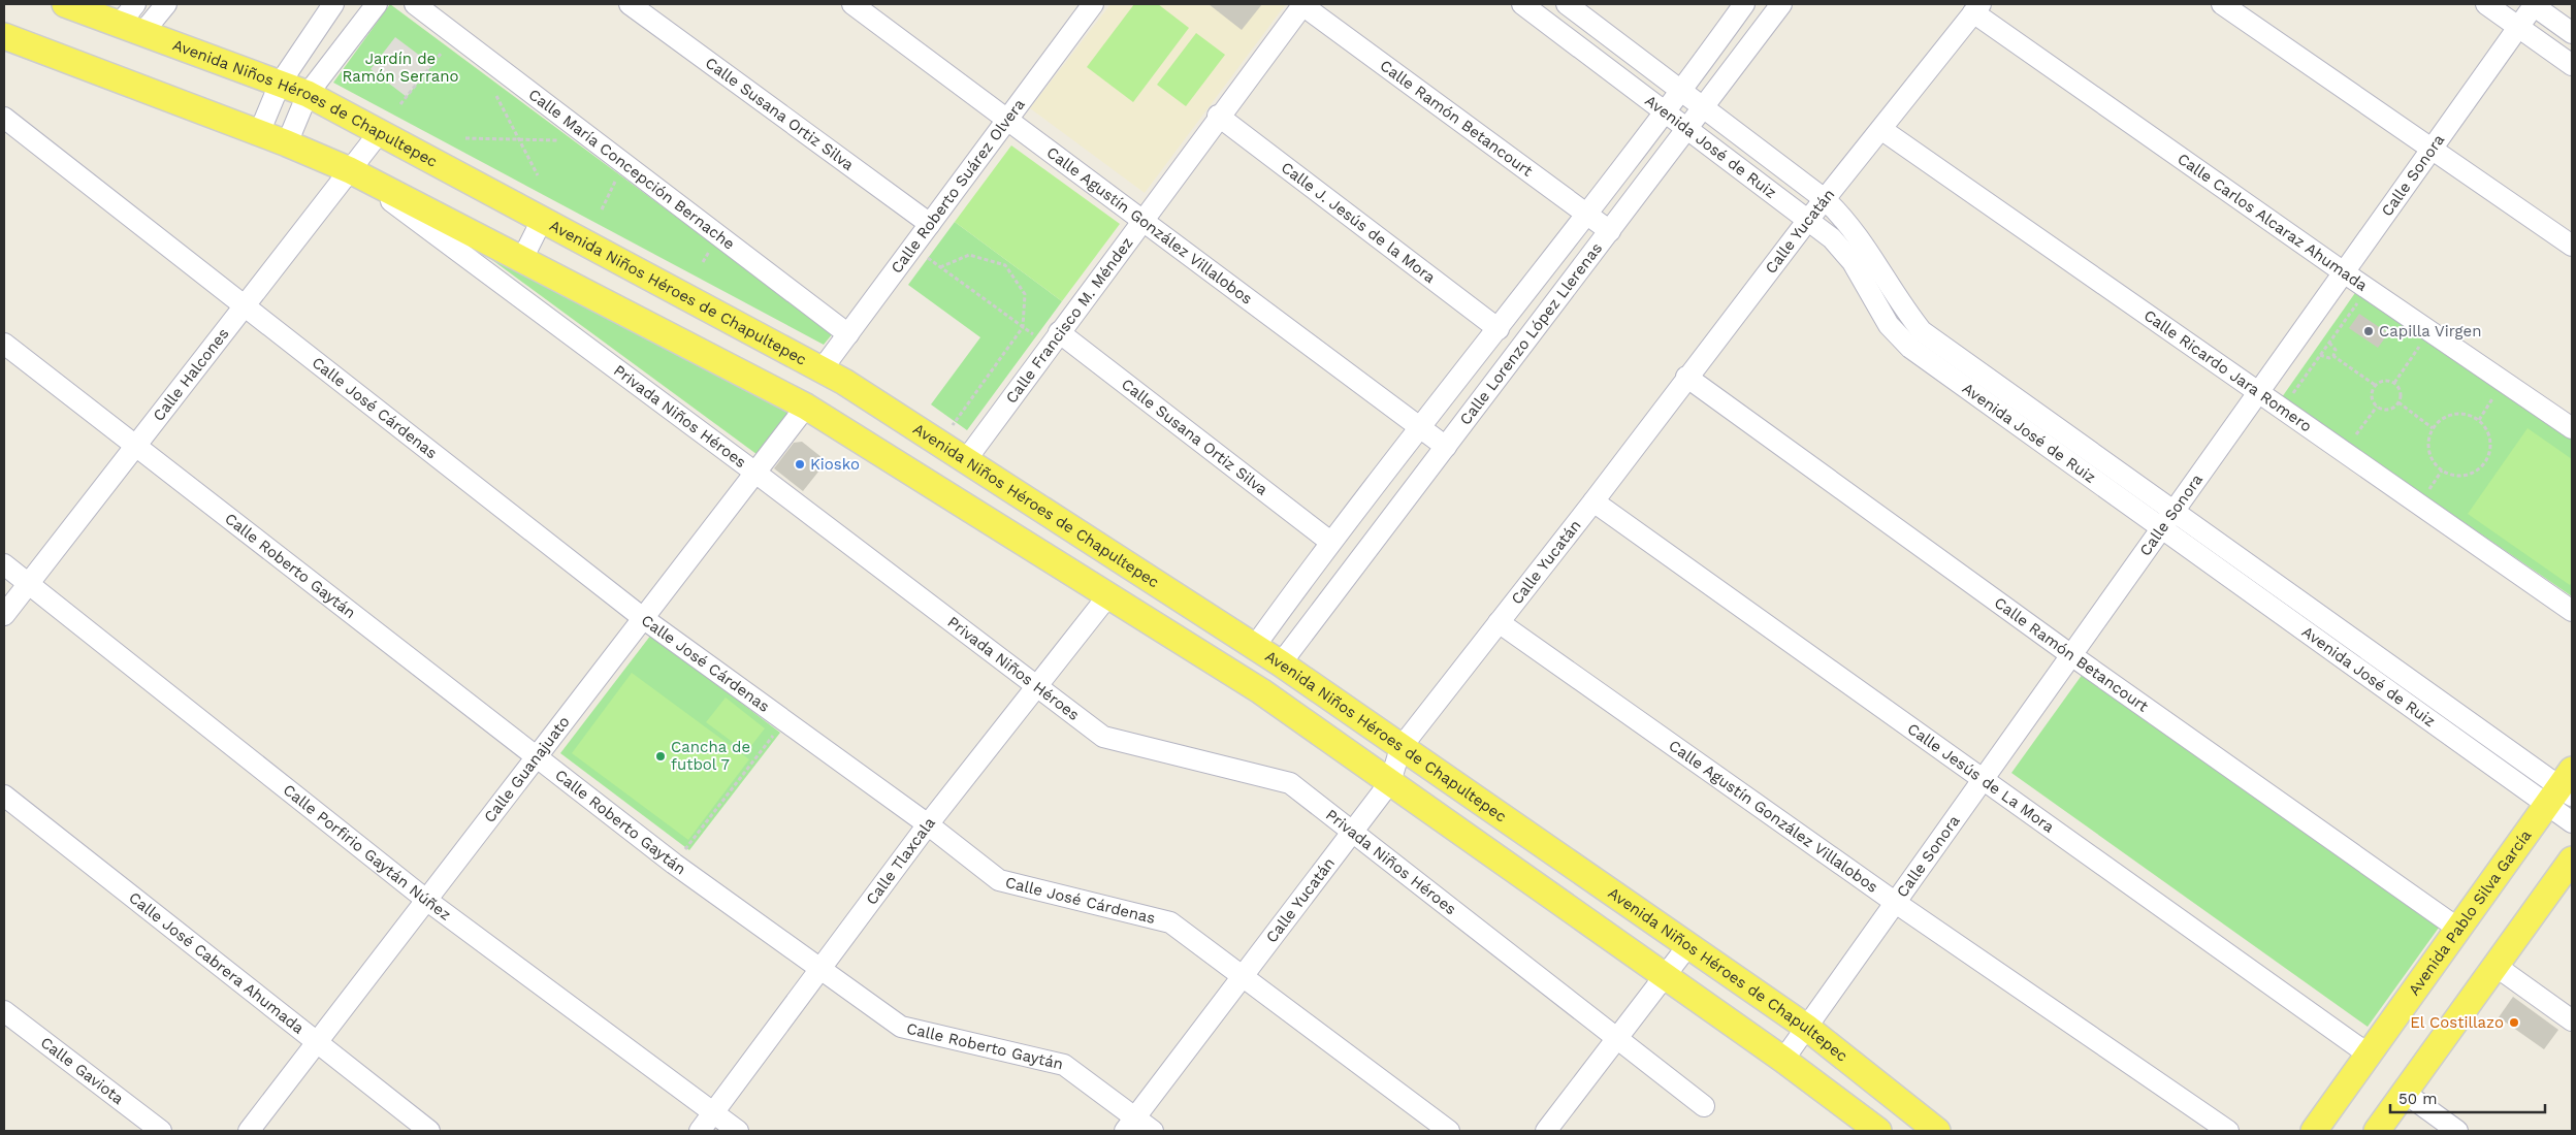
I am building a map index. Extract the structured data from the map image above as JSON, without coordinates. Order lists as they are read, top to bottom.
{
  "streets": {
    "main road": ["Avenida Niños Héroes de Chapultepec", "Avenida Pablo Silva García"],
    "street": [
      "Calle Susana Ortiz Silva",
      "Calle Ramón Betancourt",
      "Avenida José de Ruiz",
      "Calle María Concepción Bernache",
      "Calle Sonora",
      "Calle Roberto Suárez Olvera",
      "Calle Carlos Alcaraz Ahumada",
      "Calle J. Jesús de la Mora",
      "Calle Agustín González Villalobos",
      "Calle Yucatán",
      "Calle Francisco M. Méndez",
      "Calle Lorenzo López Llerenas",
      "Calle Ricardo Jara Romero",
      "Calle Halcones",
      "Calle José Cárdenas",
      "Privada Niños Héroes",
      "Calle Roberto Gaytán",
      "Calle Guanajuato",
      "Calle Jesús de La Mora",
      "Calle Porfirio Gaytán Núñez",
      "Calle Tlaxcala",
      "Calle José Cabrera Ahumada",
      "Calle Gaviota"
    ]
  },
  "crossings": [
    ["Avenida Niños Héroes de Chapultepec", "Calle Sonora"],
    ["Avenida Niños Héroes de Chapultepec", "Calle Roberto Suárez Olvera"],
    ["Avenida Niños Héroes de Chapultepec", "Calle Yucatán"],
    ["Avenida Niños Héroes de Chapultepec", "Calle Francisco M. Méndez"],
    ["Avenida Niños Héroes de Chapultepec", "Calle Lorenzo López Llerenas"],
    ["Avenida Niños Héroes de Chapultepec", "Calle Halcones"],
    ["Calle Susana Ortiz Silva", "Calle Roberto Suárez Olvera"],
    ["Calle Susana Ortiz Silva", "Calle Francisco M. Méndez"],
    ["Calle Susana Ortiz Silva", "Calle Lorenzo López Llerenas"],
    ["Calle Ramón Betancourt", "Calle Sonora"],
    ["Calle Ramón Betancourt", "Calle Yucatán"],
    ["Calle Ramón Betancourt", "Calle Francisco M. Méndez"],
    ["Calle Ramón Betancourt", "Calle Lorenzo López Llerenas"],
    ["Calle Ramón Betancourt", "Avenida Pablo Silva García"],
    ["Avenida José de Ruiz", "Calle Sonora"],
    ["Avenida José de Ruiz", "Calle Yucatán"],
    ["Avenida José de Ruiz", "Calle Lorenzo López Llerenas"],
    ["Avenida José de Ruiz", "Avenida Pablo Silva García"],
    ["Calle María Concepción Bernache", "Calle Roberto Suárez Olvera"],
    ["Calle Sonora", "Calle Carlos Alcaraz Ahumada"],
    ["Calle Sonora", "Calle Agustín González Villalobos"],
    ["Calle Sonora", "Calle Ricardo Jara Romero"],
    ["Calle Sonora", "Calle Jesús de La Mora"],
    ["Calle Roberto Suárez Olvera", "Calle Agustín González Villalobos"],
    ["Calle Carlos Alcaraz Ahumada", "Calle Yucatán"],
    ["Calle J. Jesús de la Mora", "Calle Francisco M. Méndez"],
    ["Calle J. Jesús de la Mora", "Calle Lorenzo López Llerenas"],
    ["Calle Agustín González Villalobos", "Calle Yucatán"],
    ["Calle Agustín González Villalobos", "Calle Francisco M. Méndez"],
    ["Calle Agustín González Villalobos", "Calle Lorenzo López Llerenas"],
    ["Calle Yucatán", "Calle Ricardo Jara Romero"],
    ["Calle Yucatán", "Calle José Cárdenas"],
    ["Calle Yucatán", "Privada Niños Héroes"],
    ["Calle Yucatán", "Calle Roberto Gaytán"],
    ["Calle Yucatán", "Calle Jesús de La Mora"],
    ["Calle Halcones", "Calle José Cárdenas"],
    ["Calle Halcones", "Privada Niños Héroes"],
    ["Calle Halcones", "Calle Roberto Gaytán"],
    ["Calle Halcones", "Calle Porfirio Gaytán Núñez"],
    ["Calle José Cárdenas", "Calle Guanajuato"],
    ["Calle José Cárdenas", "Calle Tlaxcala"],
    ["Privada Niños Héroes", "Calle Guanajuato"],
    ["Privada Niños Héroes", "Calle Tlaxcala"],
    ["Calle Roberto Gaytán", "Calle Guanajuato"],
    ["Calle Roberto Gaytán", "Calle Tlaxcala"],
    ["Calle Guanajuato", "Calle Porfirio Gaytán Núñez"],
    ["Calle Guanajuato", "Calle José Cabrera Ahumada"],
    ["Calle Jesús de La Mora", "Avenida Pablo Silva García"],
    ["Calle Porfirio Gaytán Núñez", "Calle Tlaxcala"]
  ],
  "parks": ["Jardín de Ramón Serrano"],
  "places": [
    "Capilla Virgen",
    "Kiosko",
    "Cancha de futbol 7",
    "El Costillazo"
  ],
  "scale_bar": "50 m"
}
